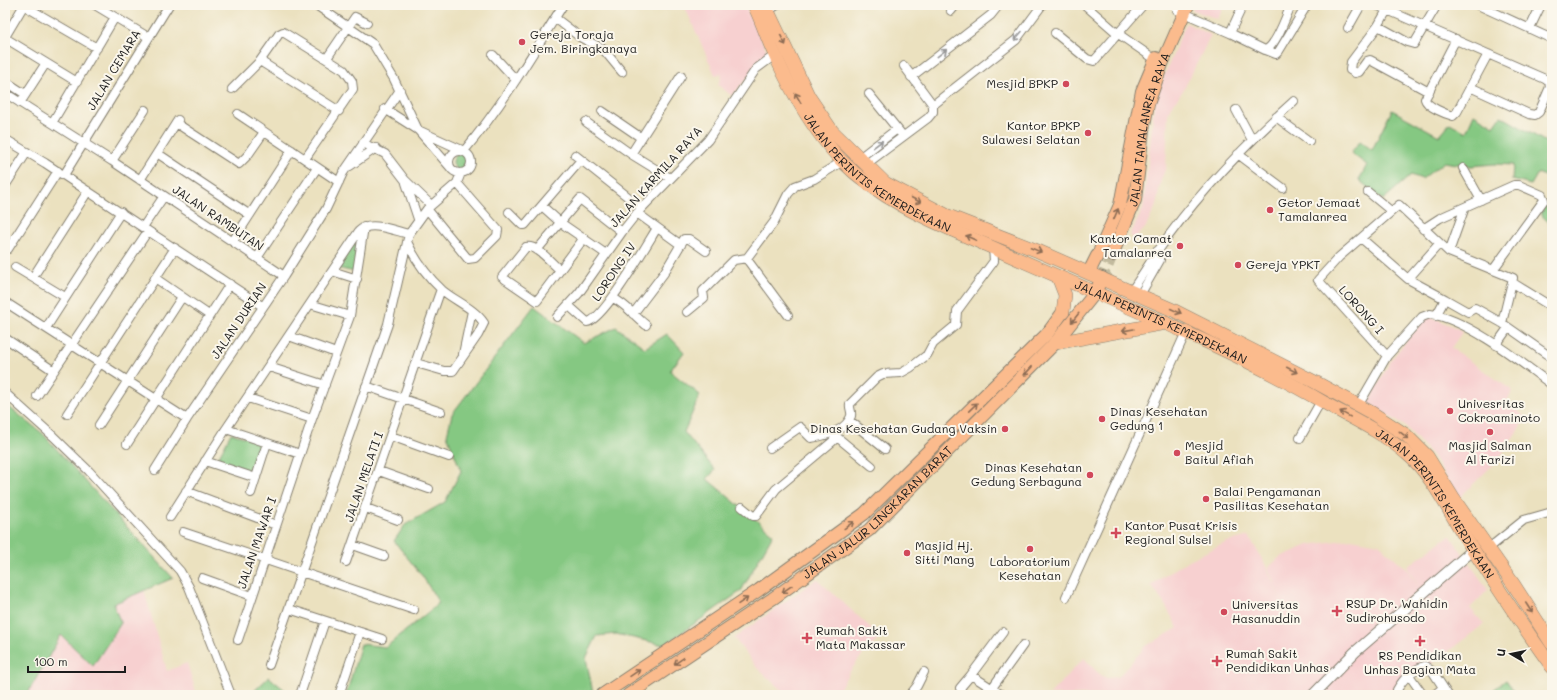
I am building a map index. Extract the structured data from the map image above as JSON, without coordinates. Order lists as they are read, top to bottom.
{
  "streets": {
    "highway": ["JALAN PERINTIS KEMERDEKAAN"],
    "main road": ["JALAN TAMALANREA RAYA", "JALAN JALUR LINGKARAN BARAT"],
    "street": [
      "JALAN CEMARA",
      "JALAN KARMILA RAYA",
      "JALAN RAMBUTAN",
      "LORONG IV",
      "LORONG I",
      "JALAN DURIAN",
      "JALAN MELATI I",
      "JALAN MAWAR I"
    ]
  },
  "crossings": [
    ["JALAN CEMARA", "JALAN RAMBUTAN"],
    ["JALAN TAMALANREA RAYA", "JALAN PERINTIS KEMERDEKAAN"],
    ["JALAN PERINTIS KEMERDEKAAN", "JALAN KARMILA RAYA"],
    ["JALAN PERINTIS KEMERDEKAAN", "JALAN JALUR LINGKARAN BARAT"],
    ["JALAN KARMILA RAYA", "LORONG IV"],
    ["JALAN RAMBUTAN", "JALAN DURIAN"]
  ],
  "places": {
    "other": [
      "Gereja Toraja Jem. Biringkanaya",
      "Mesjid BPKP",
      "Kantor BPKP Sulawesi Selatan",
      "Getor Jemaat Tamalanrea",
      "Kantor Camat Tamalanrea",
      "Gereja YPKT",
      "Univesritas Cokroaminoto",
      "Dinas Kesehatan Gedung 1",
      "Dinas Kesehatan Gudang Vaksin",
      "Masjid Salman Al Farizi",
      "Mesjid Baitul Afiah",
      "Dinas Kesehatan Gedung Serbaguna",
      "Balai Pengamanan Pasilitas Kesehatan",
      "Laboratorium Kesehatan",
      "Masjid Hj. Sitti Mang",
      "Universitas Hasanuddin"
    ],
    "health": [
      "Kantor Pusat Krisis Regional Sulsel",
      "RSUP Dr. Wahidin Sudirohusodo",
      "Rumah Sakit Mata Makassar",
      "RS Pendidikan Unhas Bagian Mata",
      "Rumah Sakit Pendidikan Unhas"
    ]
  },
  "scale_bar": "100 m",
  "north": "left"
}
